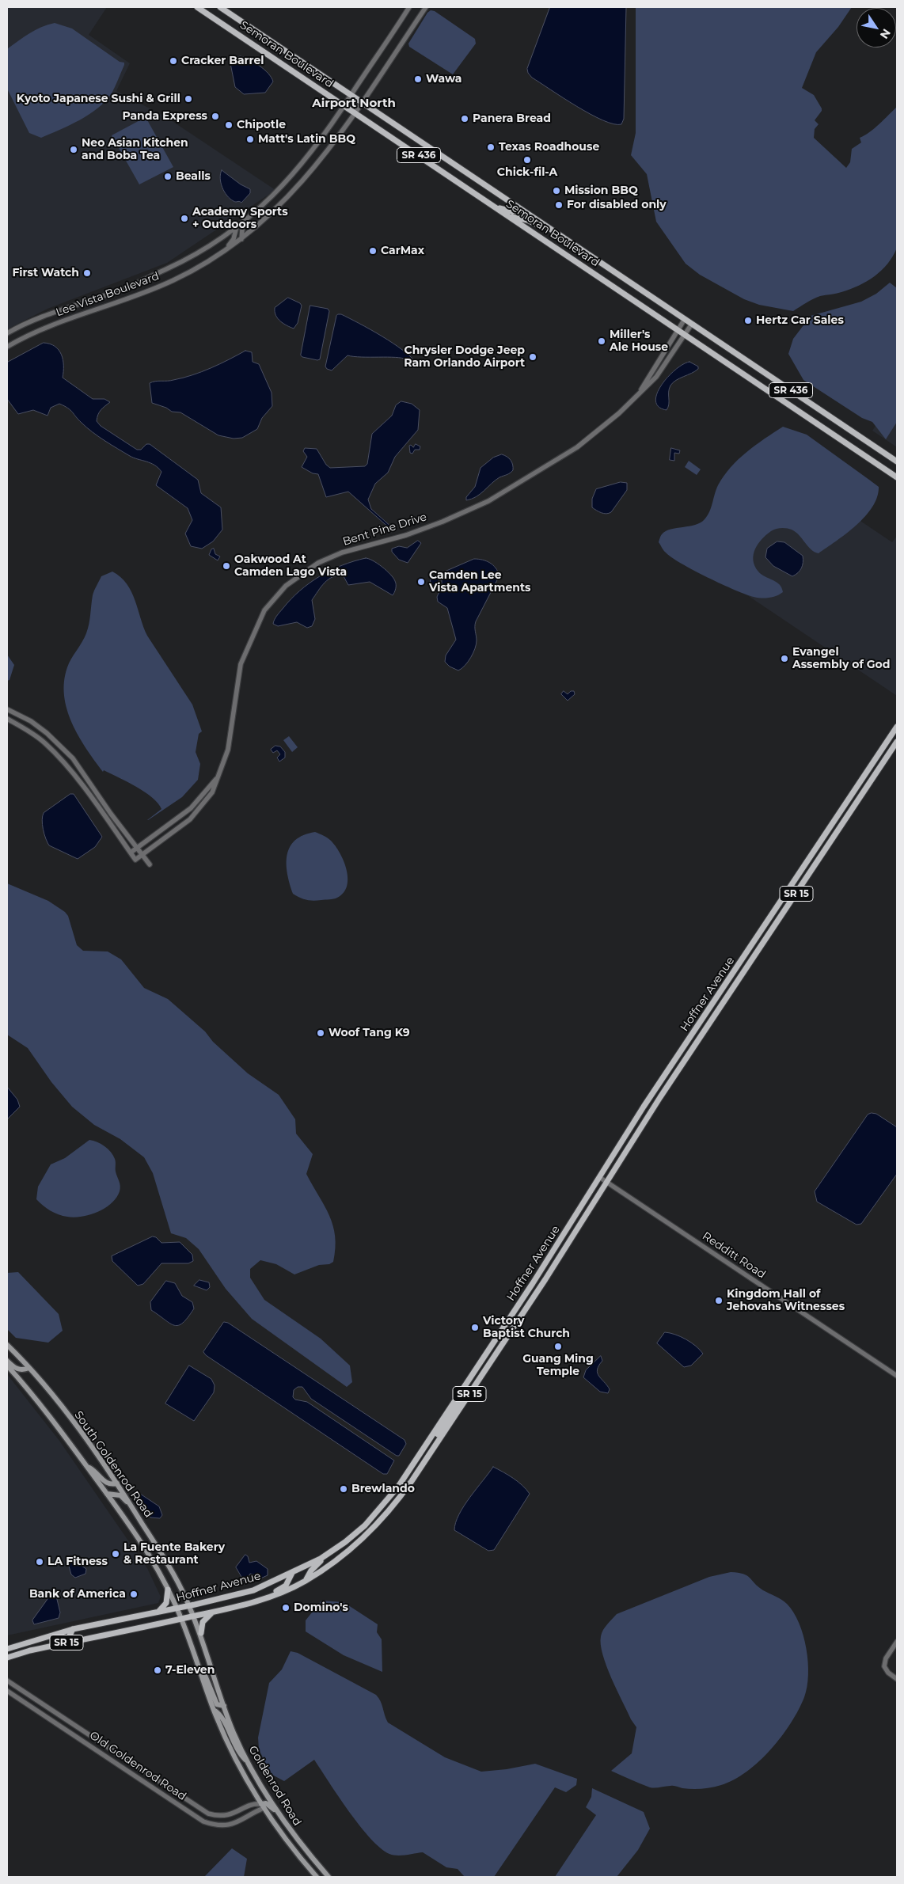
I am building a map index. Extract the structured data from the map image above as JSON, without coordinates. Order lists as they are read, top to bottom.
{
  "streets": {
    "main road": [
      "Semoran Boulevard",
      "SR 436",
      "SR 15",
      "Hoffner Avenue",
      "South Goldenrod Road",
      "Goldenrod Road"
    ],
    "street": [
      "Lee Vista Boulevard",
      "Bent Pine Drive",
      "Redditt Road",
      "Old Goldenrod Road"
    ]
  },
  "crossings": [
    ["Semoran Boulevard", "Lee Vista Boulevard"],
    ["Semoran Boulevard", "Bent Pine Drive"],
    ["Hoffner Avenue", "Redditt Road"],
    ["Hoffner Avenue", "South Goldenrod Road"],
    ["Hoffner Avenue", "Goldenrod Road"],
    ["South Goldenrod Road", "Goldenrod Road"],
    ["Old Goldenrod Road", "Goldenrod Road"]
  ],
  "districts": ["Airport North"],
  "places": [
    "Cracker Barrel",
    "Wawa",
    "Kyoto Japanese Sushi & Grill",
    "Panda Express",
    "Panera Bread",
    "Chipotle",
    "Matt's Latin BBQ",
    "Texas Roadhouse",
    "Neo Asian Kitchen and Boba Tea",
    "Chick-fil-A",
    "Bealls",
    "Mission BBQ",
    "For disabled only",
    "Academy Sports + Outdoors",
    "CarMax",
    "First Watch",
    "Hertz Car Sales",
    "Miller's Ale House",
    "Chrysler Dodge Jeep Ram Orlando Airport",
    "Oakwood At Camden Lago Vista",
    "Camden Lee Vista Apartments",
    "Evangel Assembly of God",
    "Woof Tang K9",
    "Kingdom Hall of Jehovahs Witnesses",
    "Victory Baptist Church",
    "Guang Ming Temple",
    "Brewlando",
    "La Fuente Bakery & Restaurant",
    "LA Fitness",
    "Bank of America",
    "Domino's",
    "7-Eleven"
  ],
  "north": "bottom right"
}
